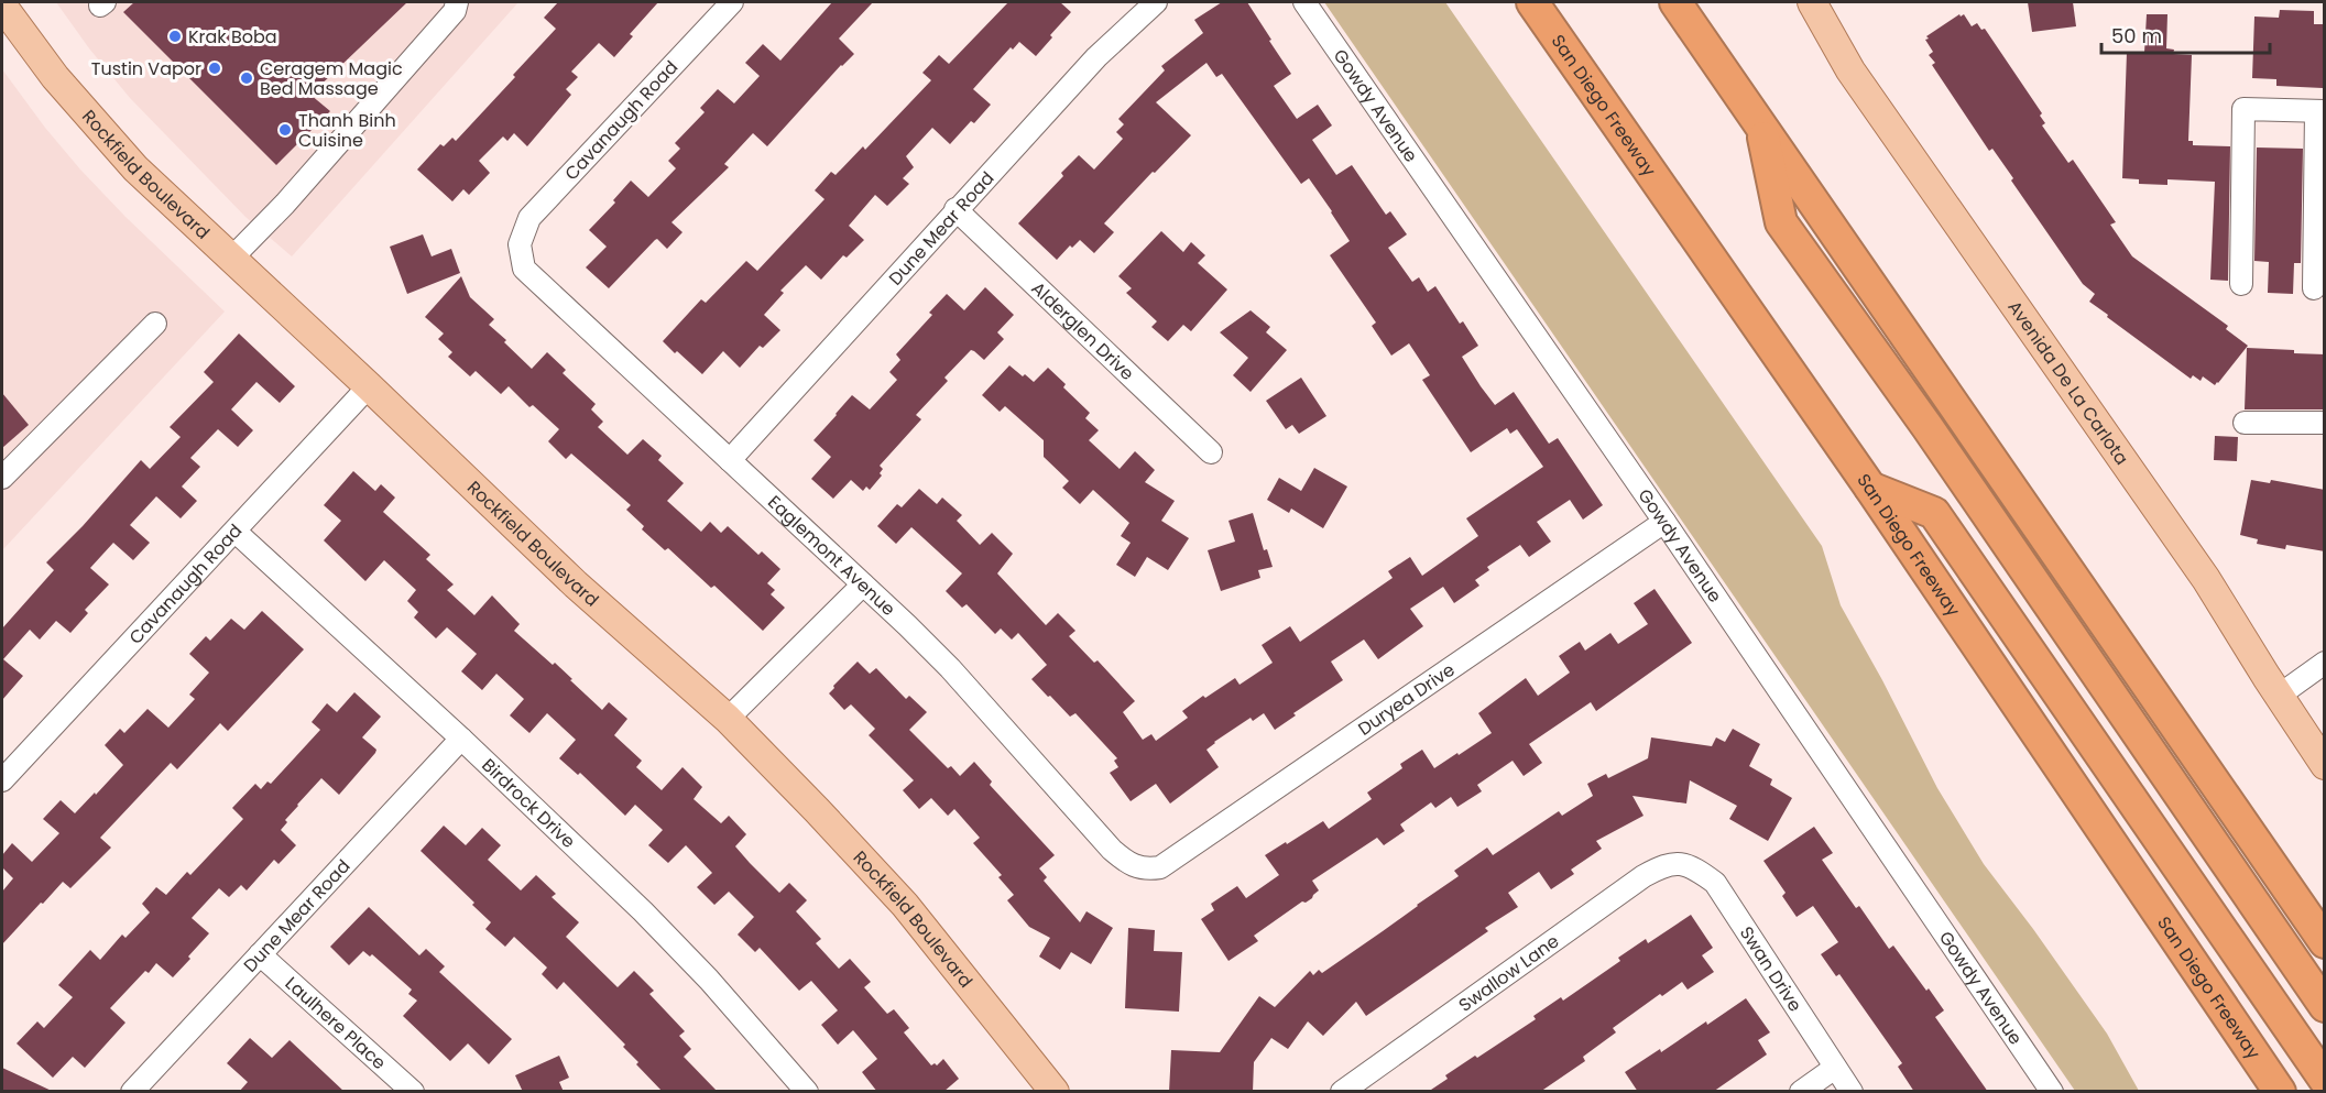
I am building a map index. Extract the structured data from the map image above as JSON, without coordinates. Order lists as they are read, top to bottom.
{
  "streets": {
    "highway": ["San Diego Freeway"],
    "main road": ["Rockfield Boulevard", "Avenida De La Carlota"],
    "street": [
      "Gowdy Avenue",
      "Cavanaugh Road",
      "Dune Mear Road",
      "Alderglen Drive",
      "Eaglemont Avenue",
      "Duryea Drive",
      "Birdrock Drive",
      "Swan Drive",
      "Swallow Lane",
      "Laulhere Place"
    ]
  },
  "crossings": [
    ["Gowdy Avenue", "Duryea Drive"],
    ["Cavanaugh Road", "Rockfield Boulevard"],
    ["Cavanaugh Road", "Eaglemont Avenue"],
    ["Cavanaugh Road", "Birdrock Drive"],
    ["Dune Mear Road", "Alderglen Drive"],
    ["Dune Mear Road", "Eaglemont Avenue"],
    ["Dune Mear Road", "Birdrock Drive"],
    ["Dune Mear Road", "Laulhere Place"],
    ["Eaglemont Avenue", "Duryea Drive"],
    ["Swan Drive", "Swallow Lane"]
  ],
  "places": [
    "Krak Boba",
    "Tustin Vapor",
    "Ceragem Magic Bed Massage",
    "Thanh Binh Cuisine"
  ],
  "scale_bar": "50 m"
}
